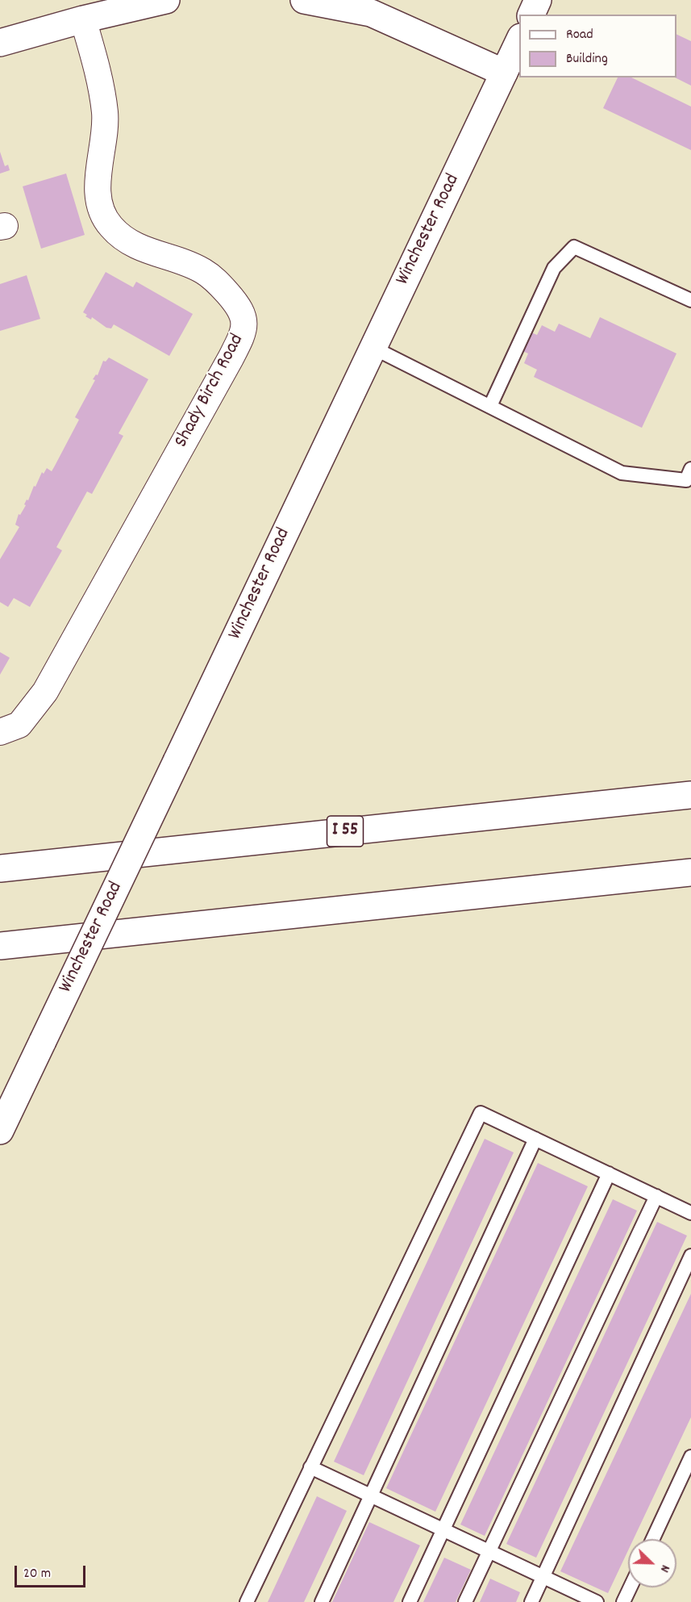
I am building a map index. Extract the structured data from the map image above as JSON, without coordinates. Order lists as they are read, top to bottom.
{
  "streets": {
    "main road": ["Winchester Road", "I 55"],
    "street": ["Shady Birch Road"]
  },
  "legend": ["Road", "Building"],
  "scale_bar": "20 m",
  "north": "bottom right"
}
